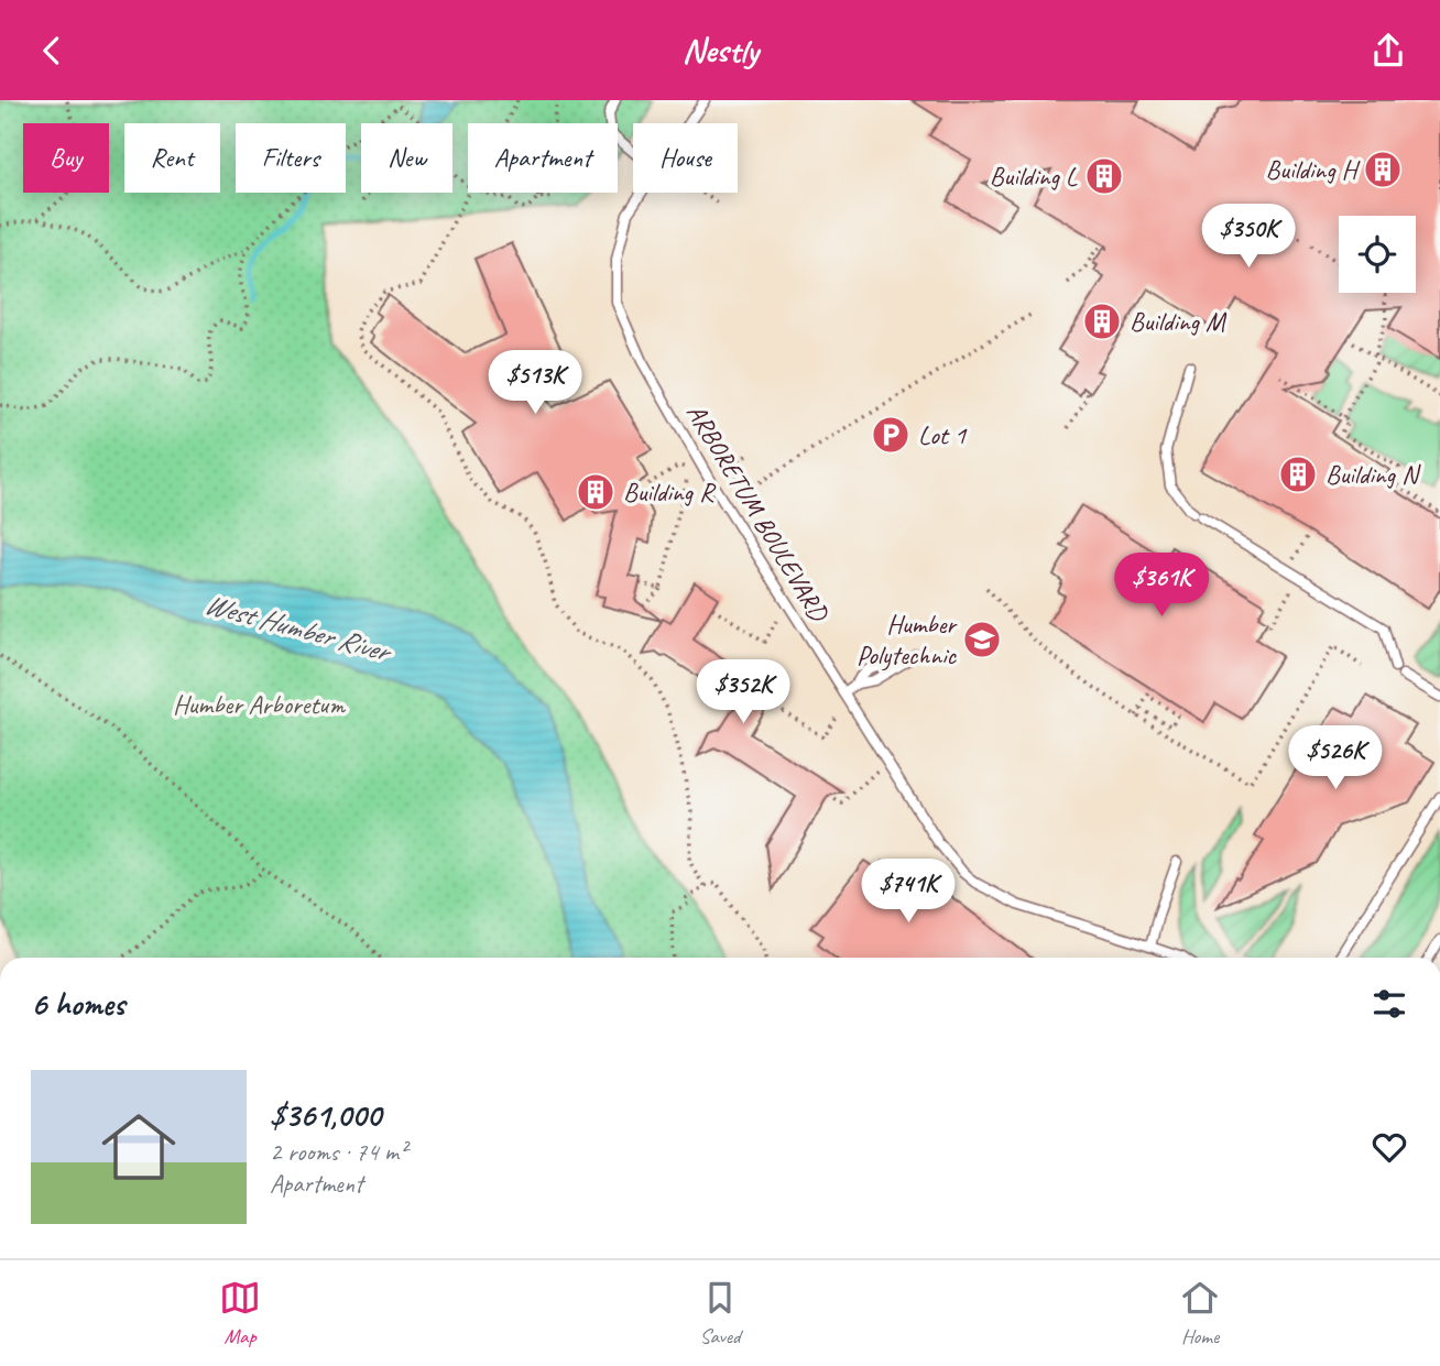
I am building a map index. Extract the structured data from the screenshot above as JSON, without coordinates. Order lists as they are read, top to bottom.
{
  "streets": {
    "lane": ["ARBORETUM BOULEVARD"]
  },
  "water": ["West Humber River"],
  "parks": ["Humber Arboretum"],
  "places": {
    "building": [
      "Building H",
      "Building L",
      "Building M",
      "Building N",
      "Building R"
    ],
    "parking": ["Lot 1"],
    "school or university": ["Humber Polytechnic"]
  },
  "page": {
    "header": "Nestly",
    "chip": [
      "Buy",
      "Rent",
      "Filters",
      "New",
      "Apartment",
      "House"
    ],
    "price": [
      "$350K",
      "$513K",
      "$361K",
      "$352K",
      "$526K",
      "$741K"
    ],
    "heading": "6 homes",
    "list": [
      {
        "name": "$361,000",
        "note": "2 rooms · 74 m² · Apartment"
      }
    ],
    "tabs": ["Map", "Saved", "Home"]
  }
}
